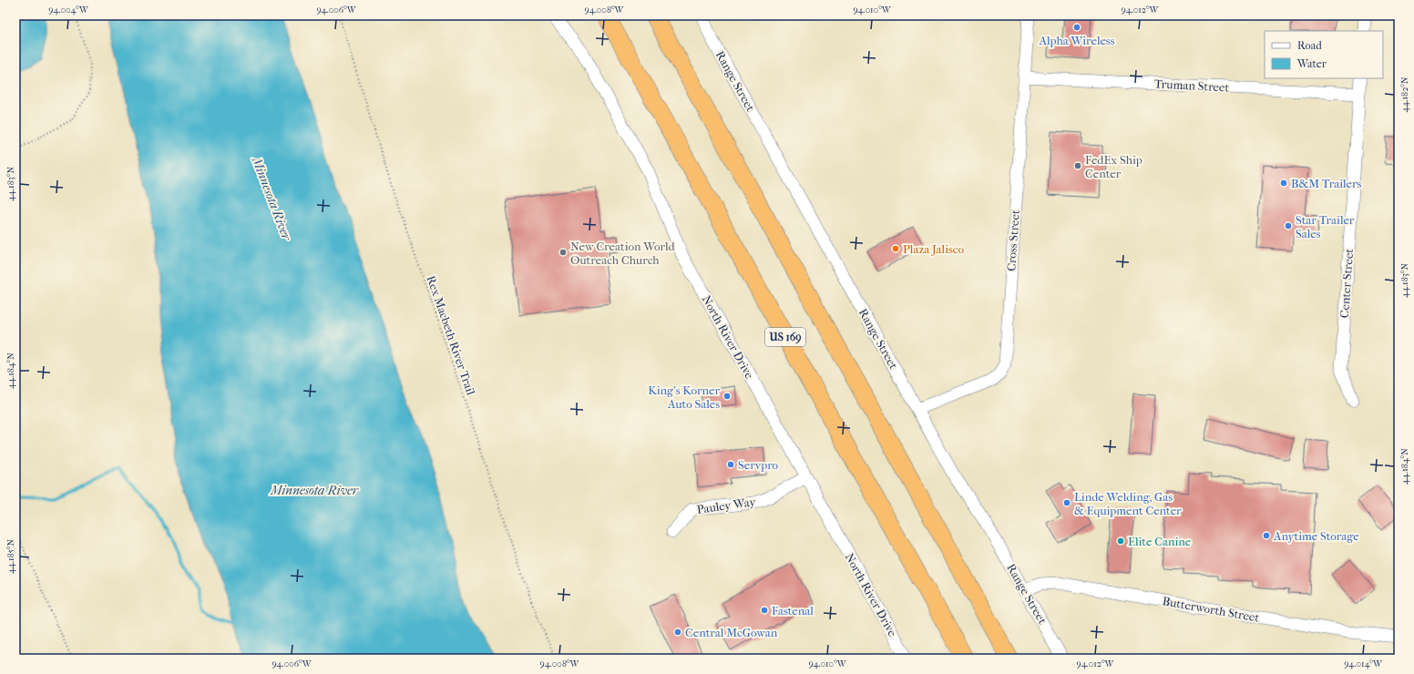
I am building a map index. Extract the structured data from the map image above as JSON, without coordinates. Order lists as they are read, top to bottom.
{
  "streets": {
    "highway": ["US 169"],
    "street": [
      "Range Street",
      "Truman Street",
      "Cross Street",
      "Center Street",
      "North River Drive",
      "Pauley Way",
      "Butterworth Street"
    ],
    "path": ["Rex Macbeth River Trail"]
  },
  "crossings": [
    ["Range Street", "Cross Street"],
    ["Range Street", "Butterworth Street"],
    ["Truman Street", "Cross Street"],
    ["Truman Street", "Center Street"],
    ["North River Drive", "Pauley Way"]
  ],
  "water": ["Minnesota River"],
  "places": [
    "Alpha Wireless",
    "FedEx Ship Center",
    "B&M Trailers",
    "Star Trailer Sales",
    "Plaza Jalisco",
    "New Creation World Outreach Church",
    "King's Korner Auto Sales",
    "Servpro",
    "Linde Welding, Gas & Equipment Center",
    "Anytime Storage",
    "Elite Canine",
    "Fastenal",
    "Central McGowan"
  ],
  "legend": ["Road", "Water"],
  "coordinates": [
    "94.004°W",
    "94.006°W",
    "94.008°W",
    "94.010°W",
    "94.012°W",
    "44.182°N",
    "44.183°N",
    "44.184°N",
    "44.185°N",
    "94.014°W"
  ]
}
